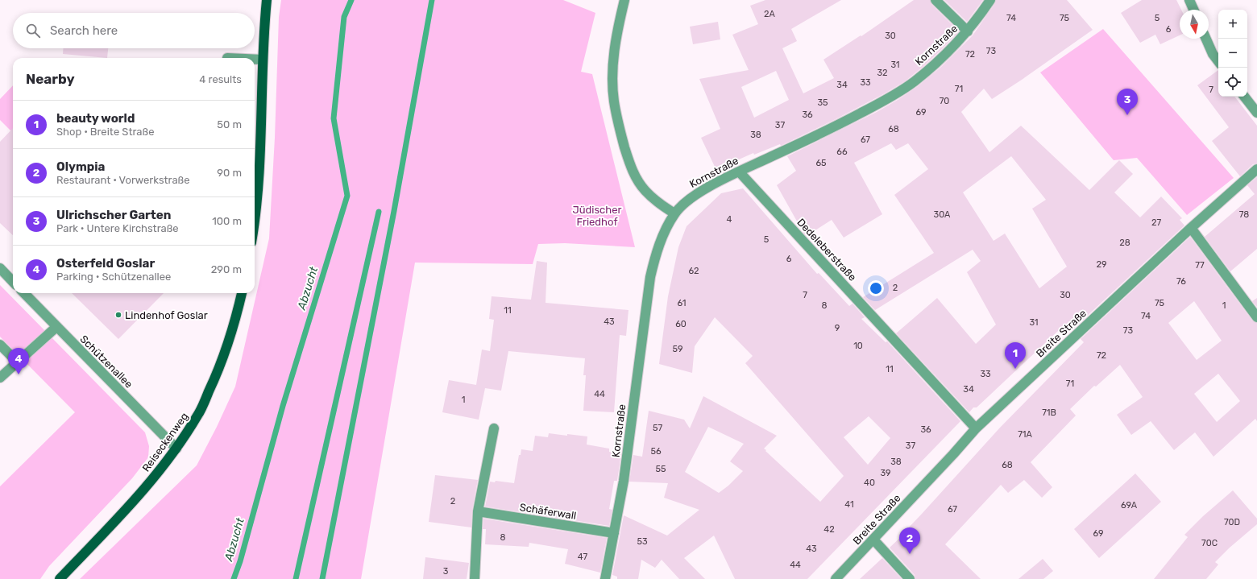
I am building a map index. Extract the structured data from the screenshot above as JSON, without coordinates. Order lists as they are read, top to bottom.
{
  "streets": {
    "main road": ["Reiseckenweg"],
    "street": [
      "Kornstraße",
      "Dedeleberstraße",
      "Breite Straße",
      "Schützenallee",
      "Schäferwall"
    ]
  },
  "crossings": [
    ["Kornstraße", "Dedeleberstraße"],
    ["Kornstraße", "Schäferwall"],
    ["Dedeleberstraße", "Breite Straße"],
    ["Schützenallee", "Reiseckenweg"]
  ],
  "water": ["Abzucht"],
  "parks": ["Jüdischer Friedhof"],
  "places": ["Lindenhof Goslar"],
  "house_numbers": [
    "2A",
    "74",
    "75",
    "5",
    "6",
    "30",
    "73",
    "72",
    "31",
    "32",
    "33",
    "34",
    "71",
    "7",
    "70",
    "35",
    "69",
    "36",
    "37",
    "68",
    "38",
    "67",
    "66",
    "65",
    "30A",
    "78",
    "4",
    "27",
    "5",
    "28",
    "6",
    "29",
    "77",
    "62",
    "76",
    "2",
    "7",
    "30",
    "61",
    "75",
    "8",
    "1",
    "11",
    "74",
    "43",
    "31",
    "60",
    "9",
    "73",
    "10",
    "59",
    "72",
    "11",
    "33",
    "71",
    "34",
    "44",
    "1",
    "71B",
    "57",
    "36",
    "71A",
    "37",
    "56",
    "38",
    "68",
    "55",
    "39",
    "40",
    "2",
    "41",
    "69A",
    "67",
    "70D",
    "42",
    "69",
    "8",
    "53",
    "70C",
    "43",
    "47",
    "44",
    "3"
  ],
  "north": "bottom",
  "page": {
    "map_buttons": ["+", "−"],
    "search": "Search here",
    "heading": ["Nearby", "4 results"],
    "pins": [
      "3",
      "1",
      "4",
      "2"
    ],
    "list": [
      {
        "mark": "1",
        "name": "beauty world",
        "note": "Shop · Breite Straße",
        "value": "50 m"
      },
      {
        "mark": "2",
        "name": "Olympia",
        "note": "Restaurant · Vorwerkstraße",
        "value": "90 m"
      },
      {
        "mark": "3",
        "name": "Ulrichscher Garten",
        "note": "Park · Untere Kirchstraße",
        "value": "100 m"
      },
      {
        "mark": "4",
        "name": "Osterfeld Goslar",
        "note": "Parking · Schützenallee",
        "value": "290 m"
      }
    ]
  }
}
